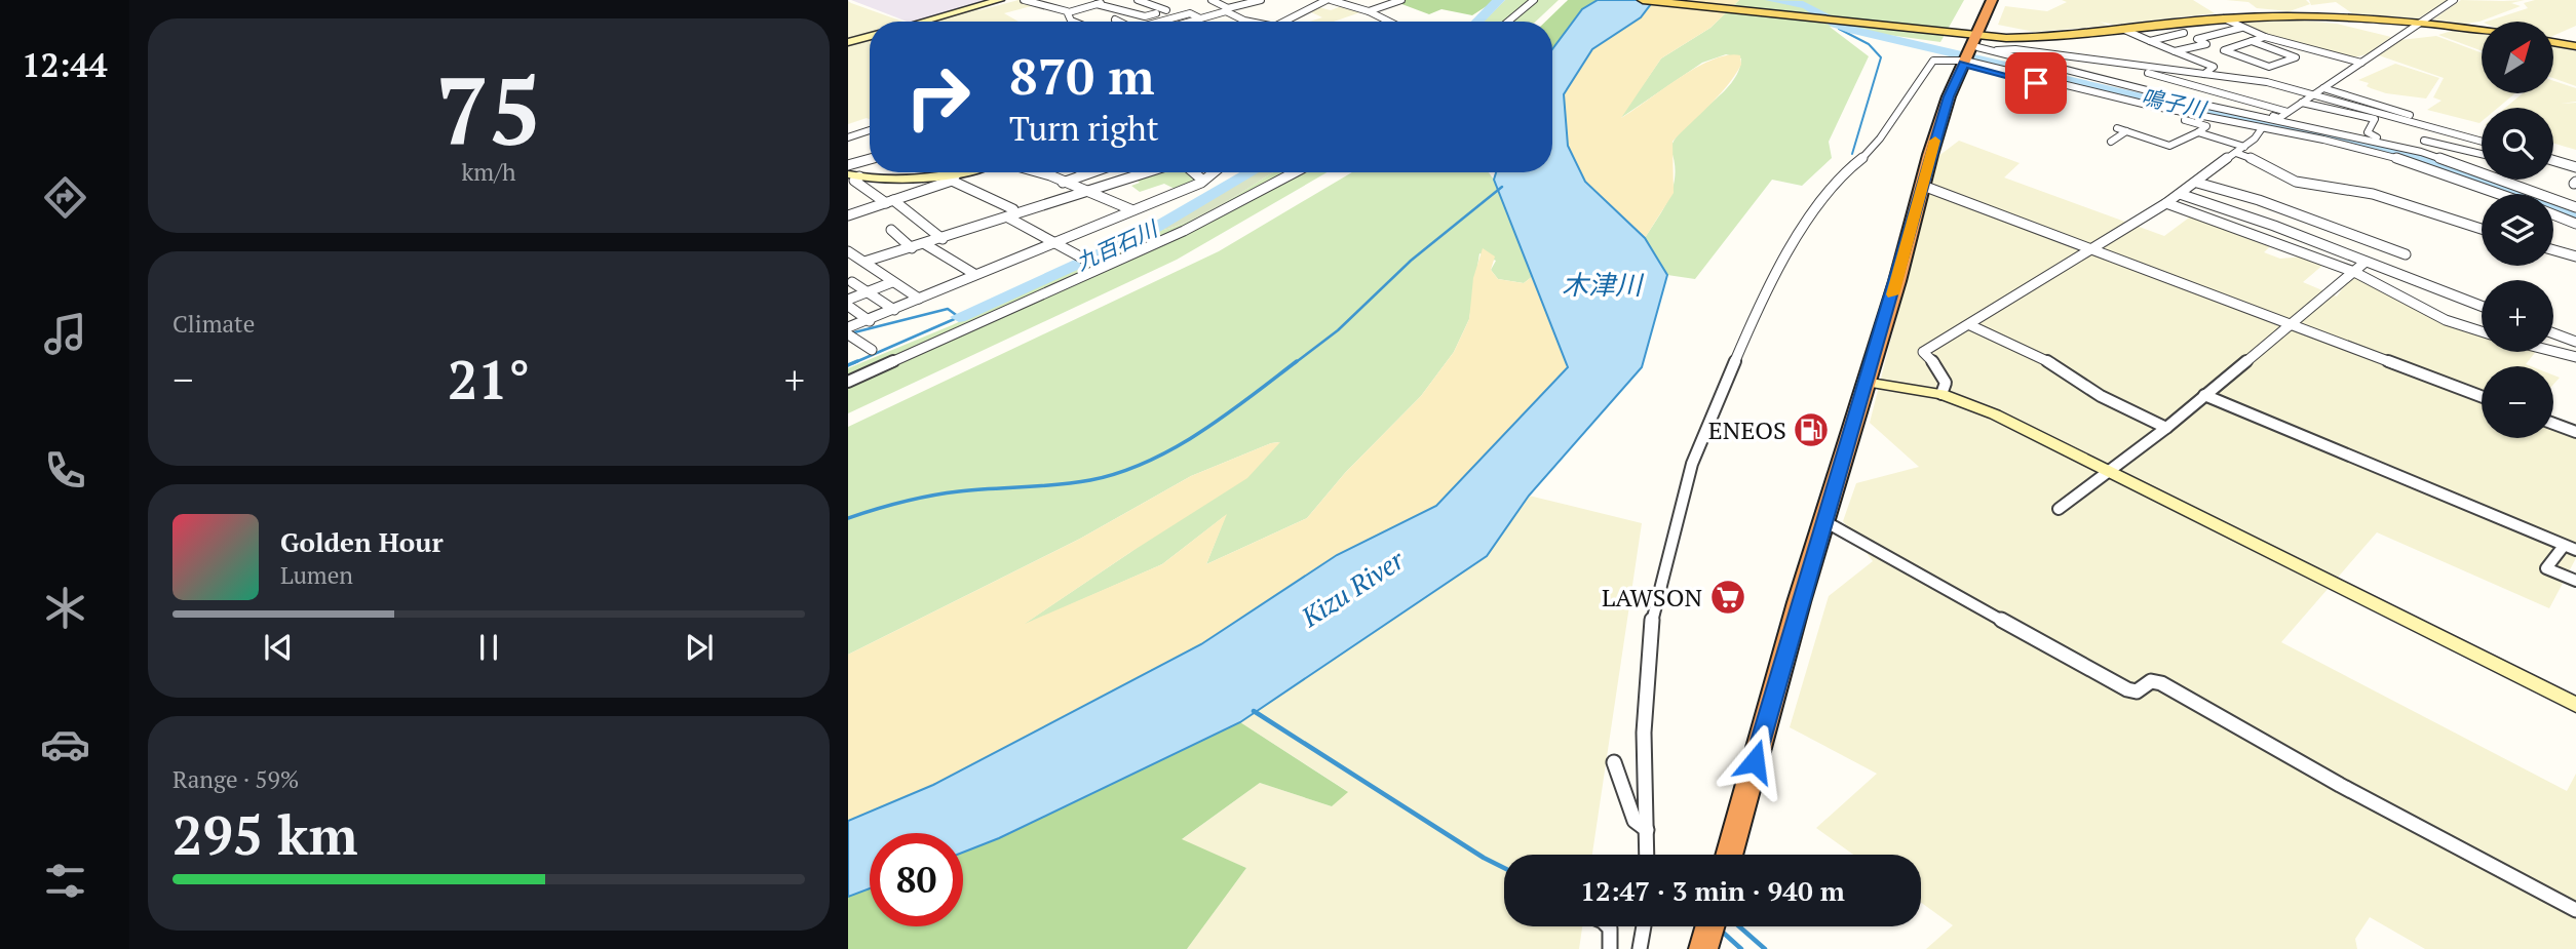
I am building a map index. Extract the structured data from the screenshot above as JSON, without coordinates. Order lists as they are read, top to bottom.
{
  "water": [
    "鳴子川",
    "九百石川",
    "木津川",
    "Kizu River"
  ],
  "places": {
    "fuel station": ["ENEOS"],
    "supermarket": ["LAWSON"]
  },
  "north": "top right",
  "page": {
    "tabs": "12:44",
    "tile": [
      ["75", "km/h"],
      "Climate",
      ["Range · 59%", "295 km"]
    ],
    "map_buttons": ["+", "−"],
    "turn": ["870 m", "Turn right"],
    "heat": ["−", "21°", "+"],
    "song": ["Golden Hour", "Lumen"],
    "limit": "80",
    "trip": "12:47 · 3 min · 940 m"
  }
}
